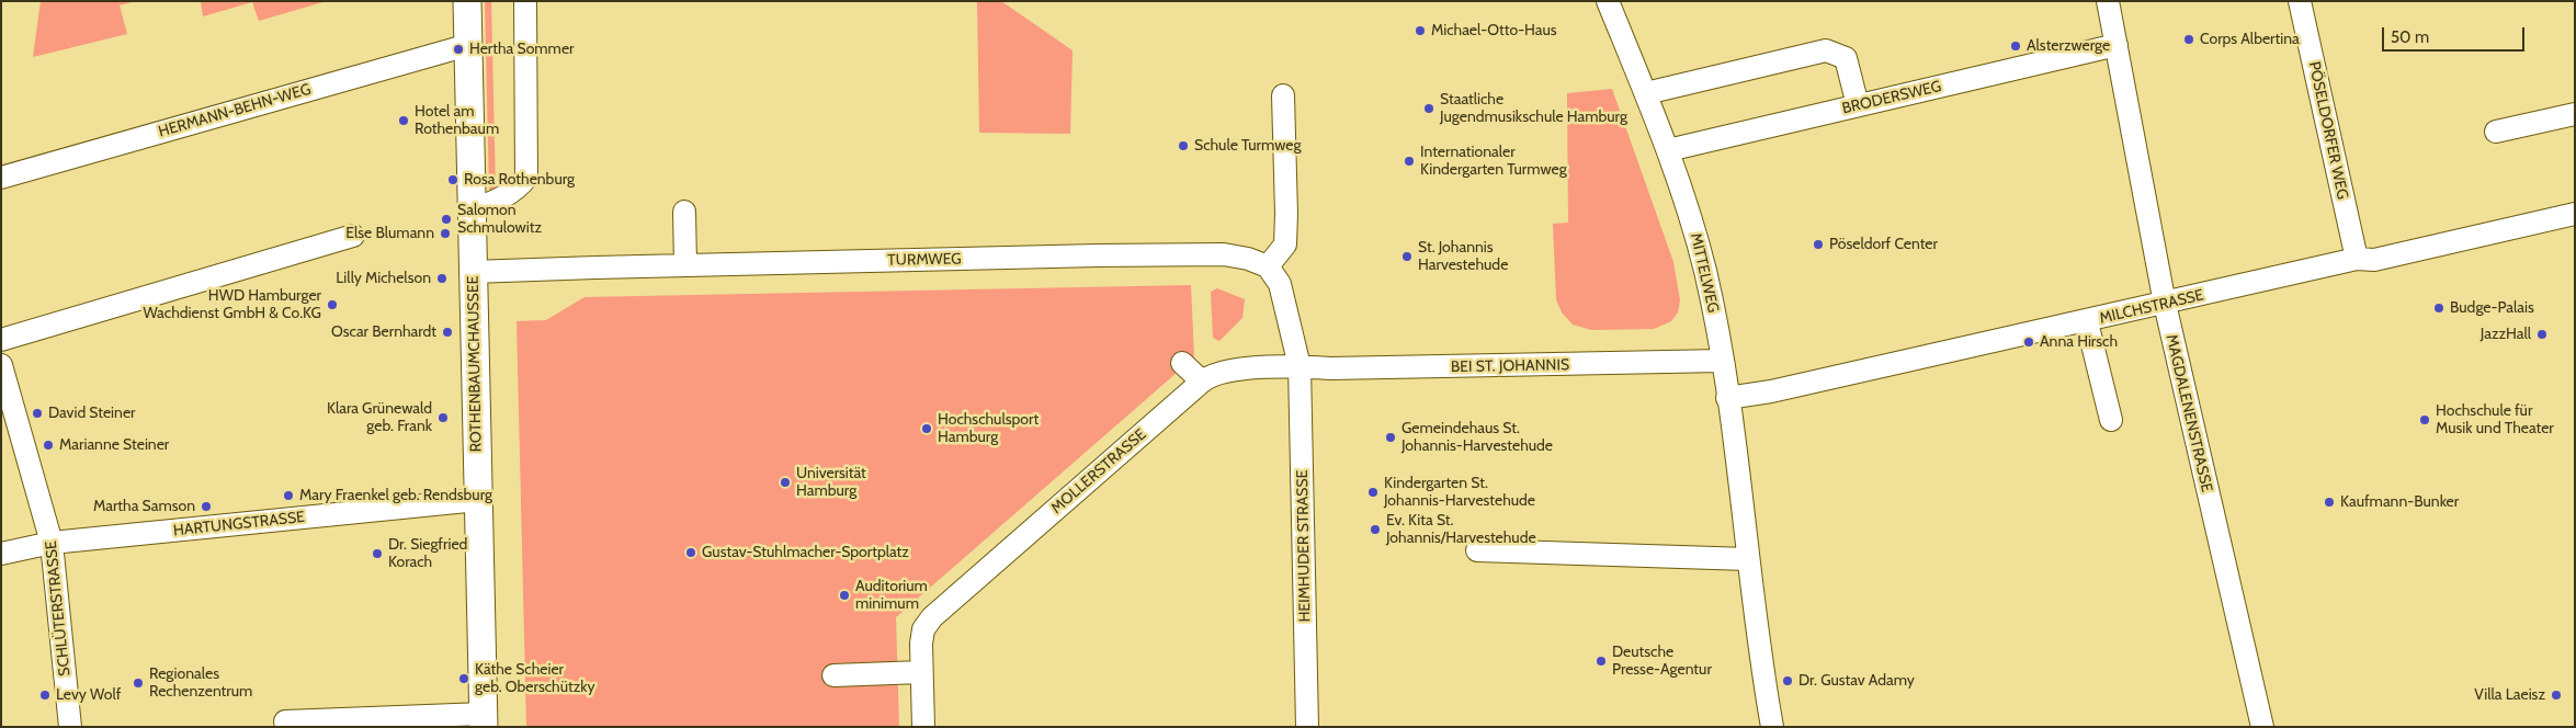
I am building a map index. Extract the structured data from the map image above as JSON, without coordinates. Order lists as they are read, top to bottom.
{
  "streets": {
    "main road": ["ROTHENBAUMCHAUSSEE"],
    "street": [
      "BRODERSWEG",
      "HERMANN-BEHN-WEG",
      "PÖSELDORFER WEG",
      "TURMWEG",
      "MITTELWEG",
      "MILCHSTRASSE",
      "BEI ST. JOHANNIS",
      "MAGDALENENSTRASSE",
      "MOLLERSTRASSE",
      "HARTUNGSTRASSE",
      "HEIMHUDER STRASSE",
      "SCHLÜTERSTRASSE"
    ]
  },
  "crossings": [
    ["BRODERSWEG", "MITTELWEG"],
    ["BRODERSWEG", "MAGDALENENSTRASSE"],
    ["HERMANN-BEHN-WEG", "ROTHENBAUMCHAUSSEE"],
    ["PÖSELDORFER WEG", "MILCHSTRASSE"],
    ["TURMWEG", "ROTHENBAUMCHAUSSEE"],
    ["MITTELWEG", "MILCHSTRASSE"],
    ["MITTELWEG", "BEI ST. JOHANNIS"],
    ["MILCHSTRASSE", "MAGDALENENSTRASSE"],
    ["ROTHENBAUMCHAUSSEE", "HARTUNGSTRASSE"],
    ["BEI ST. JOHANNIS", "MOLLERSTRASSE"],
    ["BEI ST. JOHANNIS", "HEIMHUDER STRASSE"],
    ["MOLLERSTRASSE", "HEIMHUDER STRASSE"],
    ["HARTUNGSTRASSE", "SCHLÜTERSTRASSE"]
  ],
  "places": [
    "Michael-Otto-Haus",
    "Corps Albertina",
    "Alsterzwerge",
    "Hertha Sommer",
    "Staatliche Jugendmusikschule Hamburg",
    "Hotel am Rothenbaum",
    "Schule Turmweg",
    "Internationaler Kindergarten Turmweg",
    "Rosa Rothenburg",
    "Salomon Schmulowitz",
    "Else Blumann",
    "Pöseldorf Center",
    "St. Johannis Harvestehude",
    "Lilly Michelson",
    "HWD Hamburger Wachdienst GmbH & Co.KG",
    "Budge-Palais",
    "Oscar Bernhardt",
    "JazzHall",
    "Anna Hirsch",
    "David Steiner",
    "Klara Grünewald geb. Frank",
    "Hochschule für Musik und Theater",
    "Hochschulsport Hamburg",
    "Gemeindehaus St. Johannis-Harvestehude",
    "Marianne Steiner",
    "Universität Hamburg",
    "Kindergarten St. Johannis-Harvestehude",
    "Mary Fraenkel geb. Rendsburg",
    "Kaufmann-Bunker",
    "Martha Samson",
    "Ev. Kita St. Johannis/Harvestehude",
    "Gustav-Stuhlmacher-Sportplatz",
    "Dr. Siegfried Korach",
    "Auditorium minimum",
    "Deutsche Presse-Agentur",
    "Käthe Scheier geb. Oberschützky",
    "Dr. Gustav Adamy",
    "Regionales Rechenzentrum",
    "Levy Wolf",
    "Villa Laeisz"
  ],
  "scale_bar": "50 m"
}
